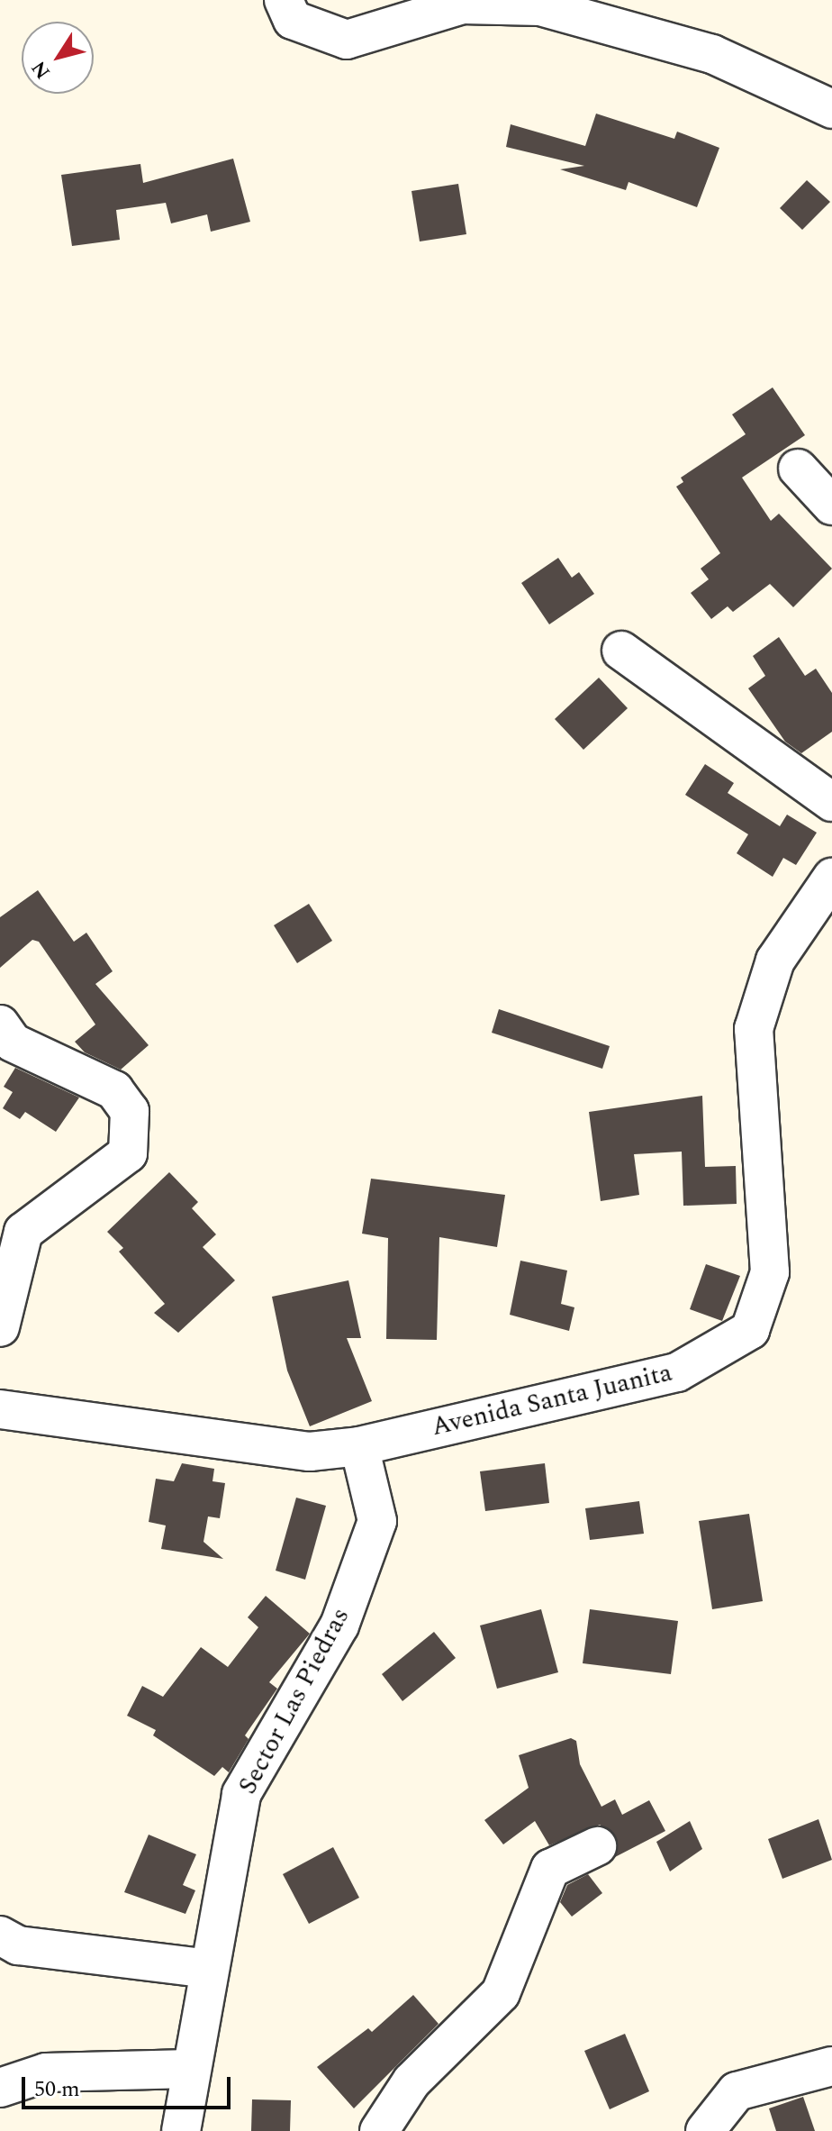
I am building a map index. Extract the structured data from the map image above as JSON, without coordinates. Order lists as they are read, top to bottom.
{
  "streets": {
    "street": ["Avenida Santa Juanita", "Sector Las Piedras"]
  },
  "crossings": [
    ["Avenida Santa Juanita", "Sector Las Piedras"]
  ],
  "scale_bar": "50 m",
  "north": "bottom left"
}
